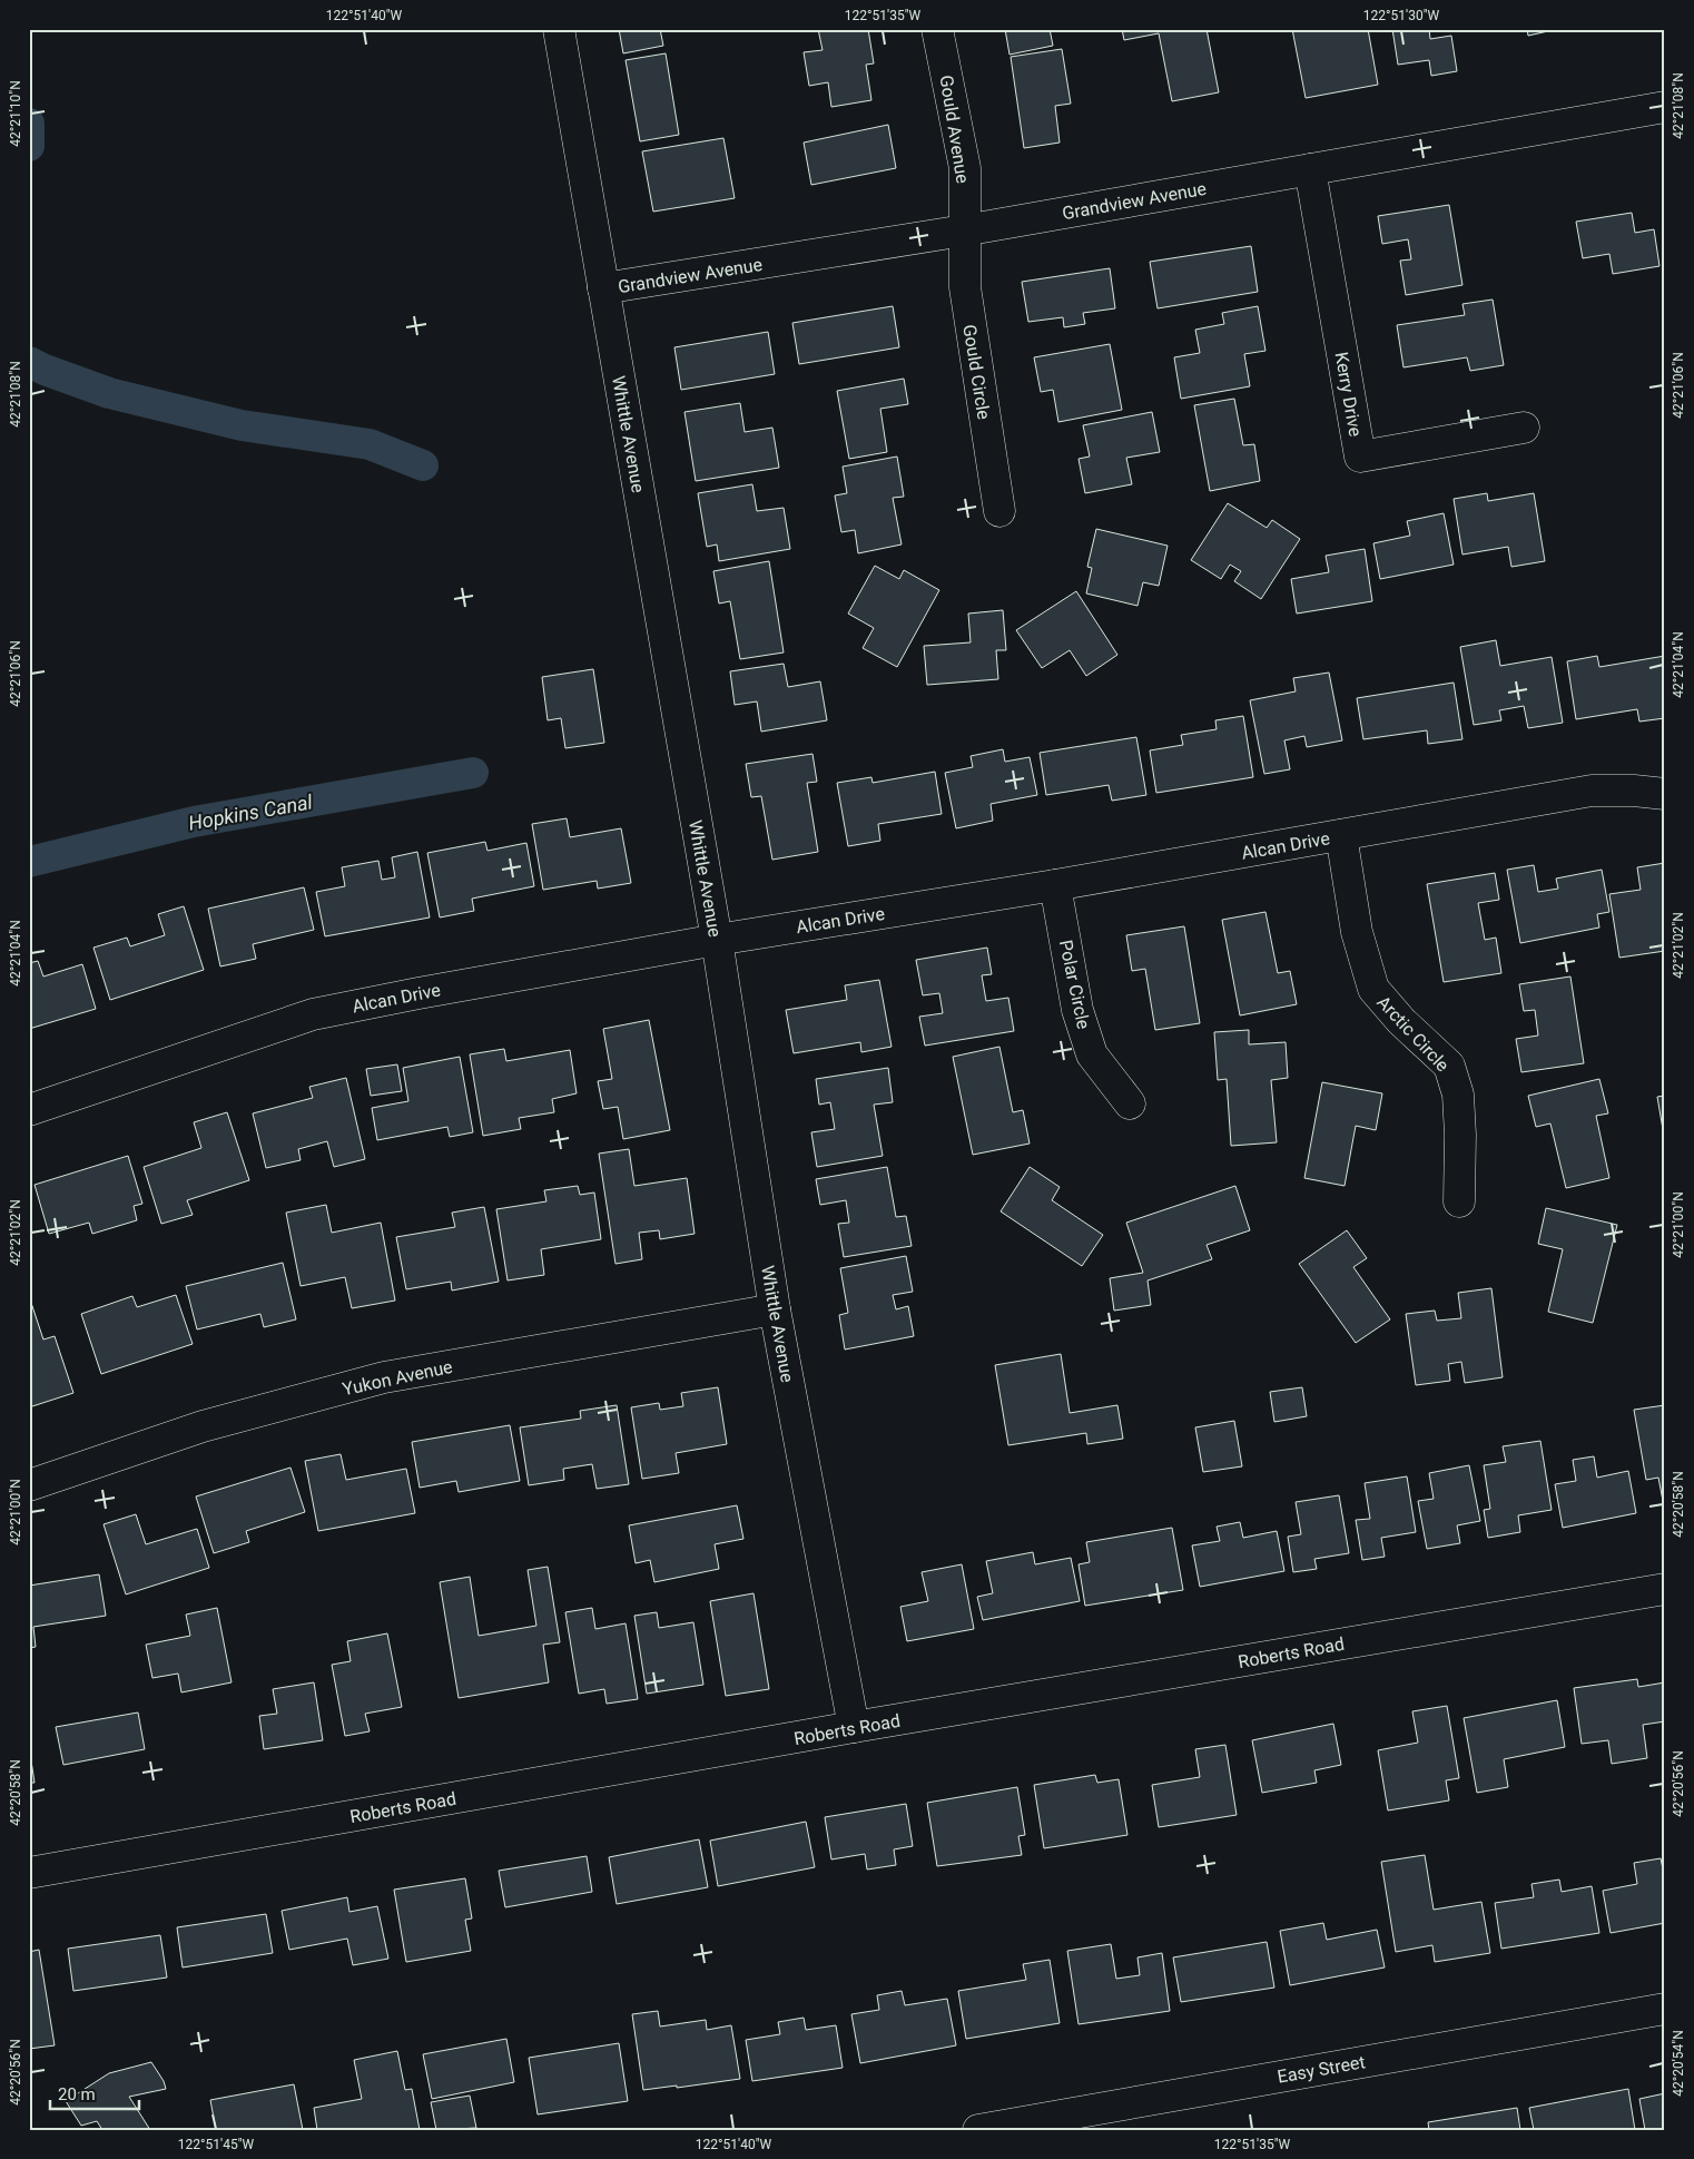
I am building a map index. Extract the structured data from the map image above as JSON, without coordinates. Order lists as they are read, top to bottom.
{
  "streets": {
    "street": [
      "Gould Avenue",
      "Grandview Avenue",
      "Gould Circle",
      "Kerry Drive",
      "Whittle Avenue",
      "Alcan Drive",
      "Polar Circle",
      "Arctic Circle",
      "Yukon Avenue",
      "Roberts Road",
      "Easy Street"
    ]
  },
  "crossings": [
    ["Gould Avenue", "Grandview Avenue"],
    ["Gould Avenue", "Gould Circle"],
    ["Grandview Avenue", "Gould Circle"],
    ["Grandview Avenue", "Kerry Drive"],
    ["Grandview Avenue", "Whittle Avenue"],
    ["Whittle Avenue", "Alcan Drive"],
    ["Whittle Avenue", "Yukon Avenue"],
    ["Whittle Avenue", "Roberts Road"],
    ["Alcan Drive", "Polar Circle"],
    ["Alcan Drive", "Arctic Circle"]
  ],
  "water": ["Hopkins Canal"],
  "scale_bar": "20 m",
  "coordinates": [
    "122°51'40\"W",
    "122°51'35\"W",
    "122°51'30\"W",
    "42°21'08\"N",
    "42°21'10\"N",
    "42°21'06\"N",
    "42°21'04\"N",
    "42°21'02\"N",
    "42°21'00\"N",
    "42°20'58\"N",
    "42°20'56\"N",
    "42°20'54\"N",
    "122°51'45\"W"
  ]
}
